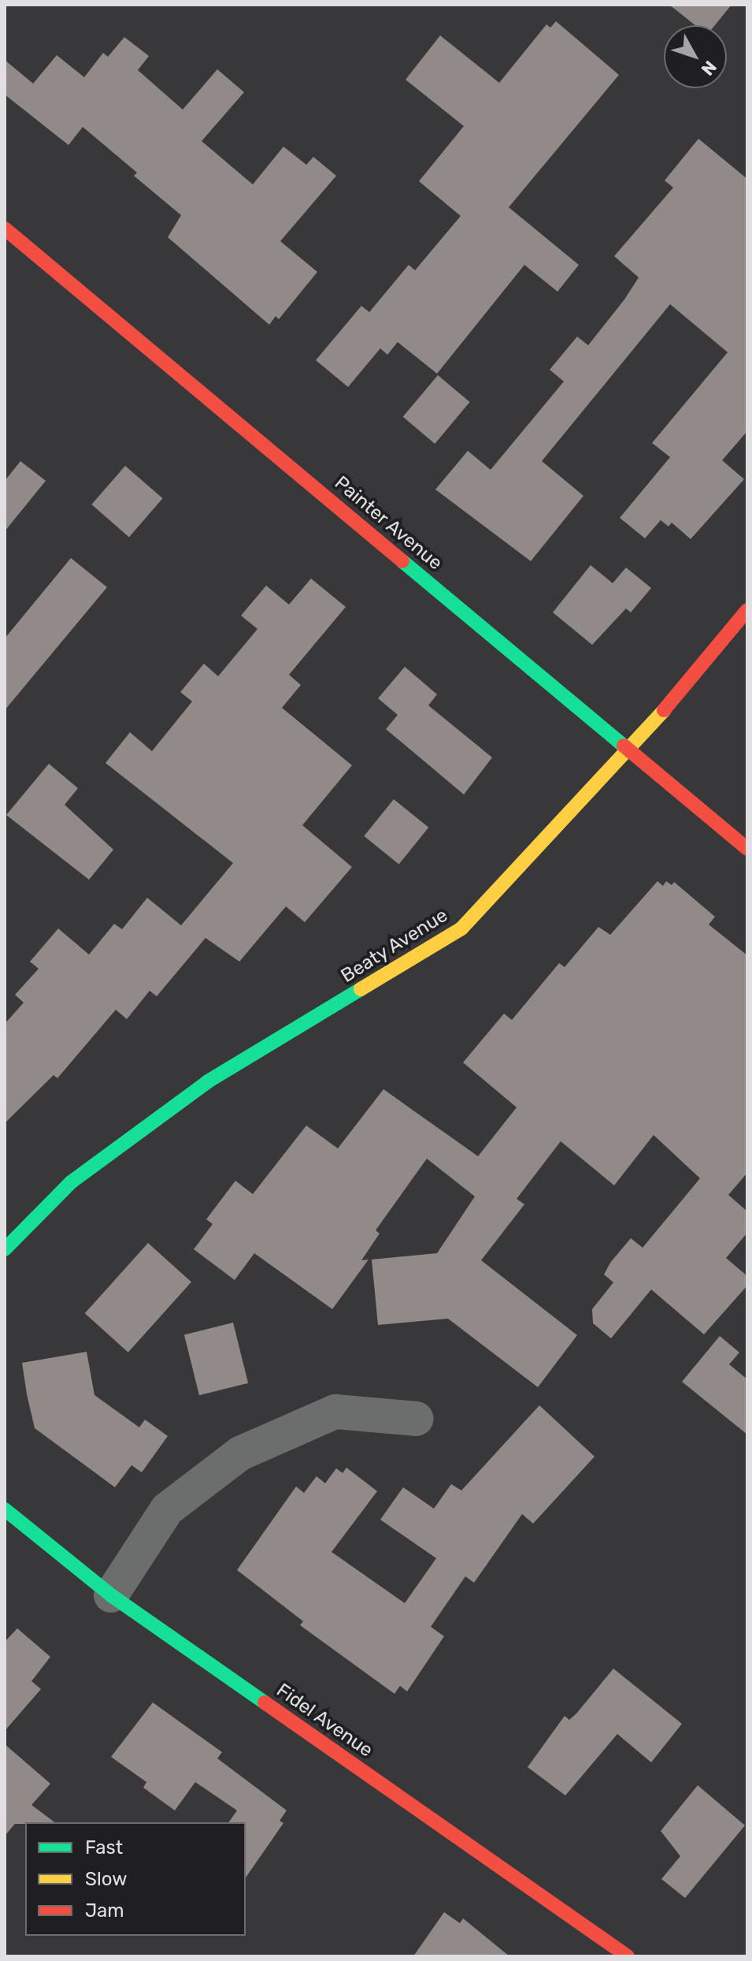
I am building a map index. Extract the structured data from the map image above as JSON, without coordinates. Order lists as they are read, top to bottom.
{
  "streets": {
    "street": ["Painter Avenue", "Beaty Avenue", "Fidel Avenue"]
  },
  "crossings": [
    ["Painter Avenue", "Beaty Avenue"]
  ],
  "legend": ["Fast", "Slow", "Jam"],
  "north": "bottom right"
}
